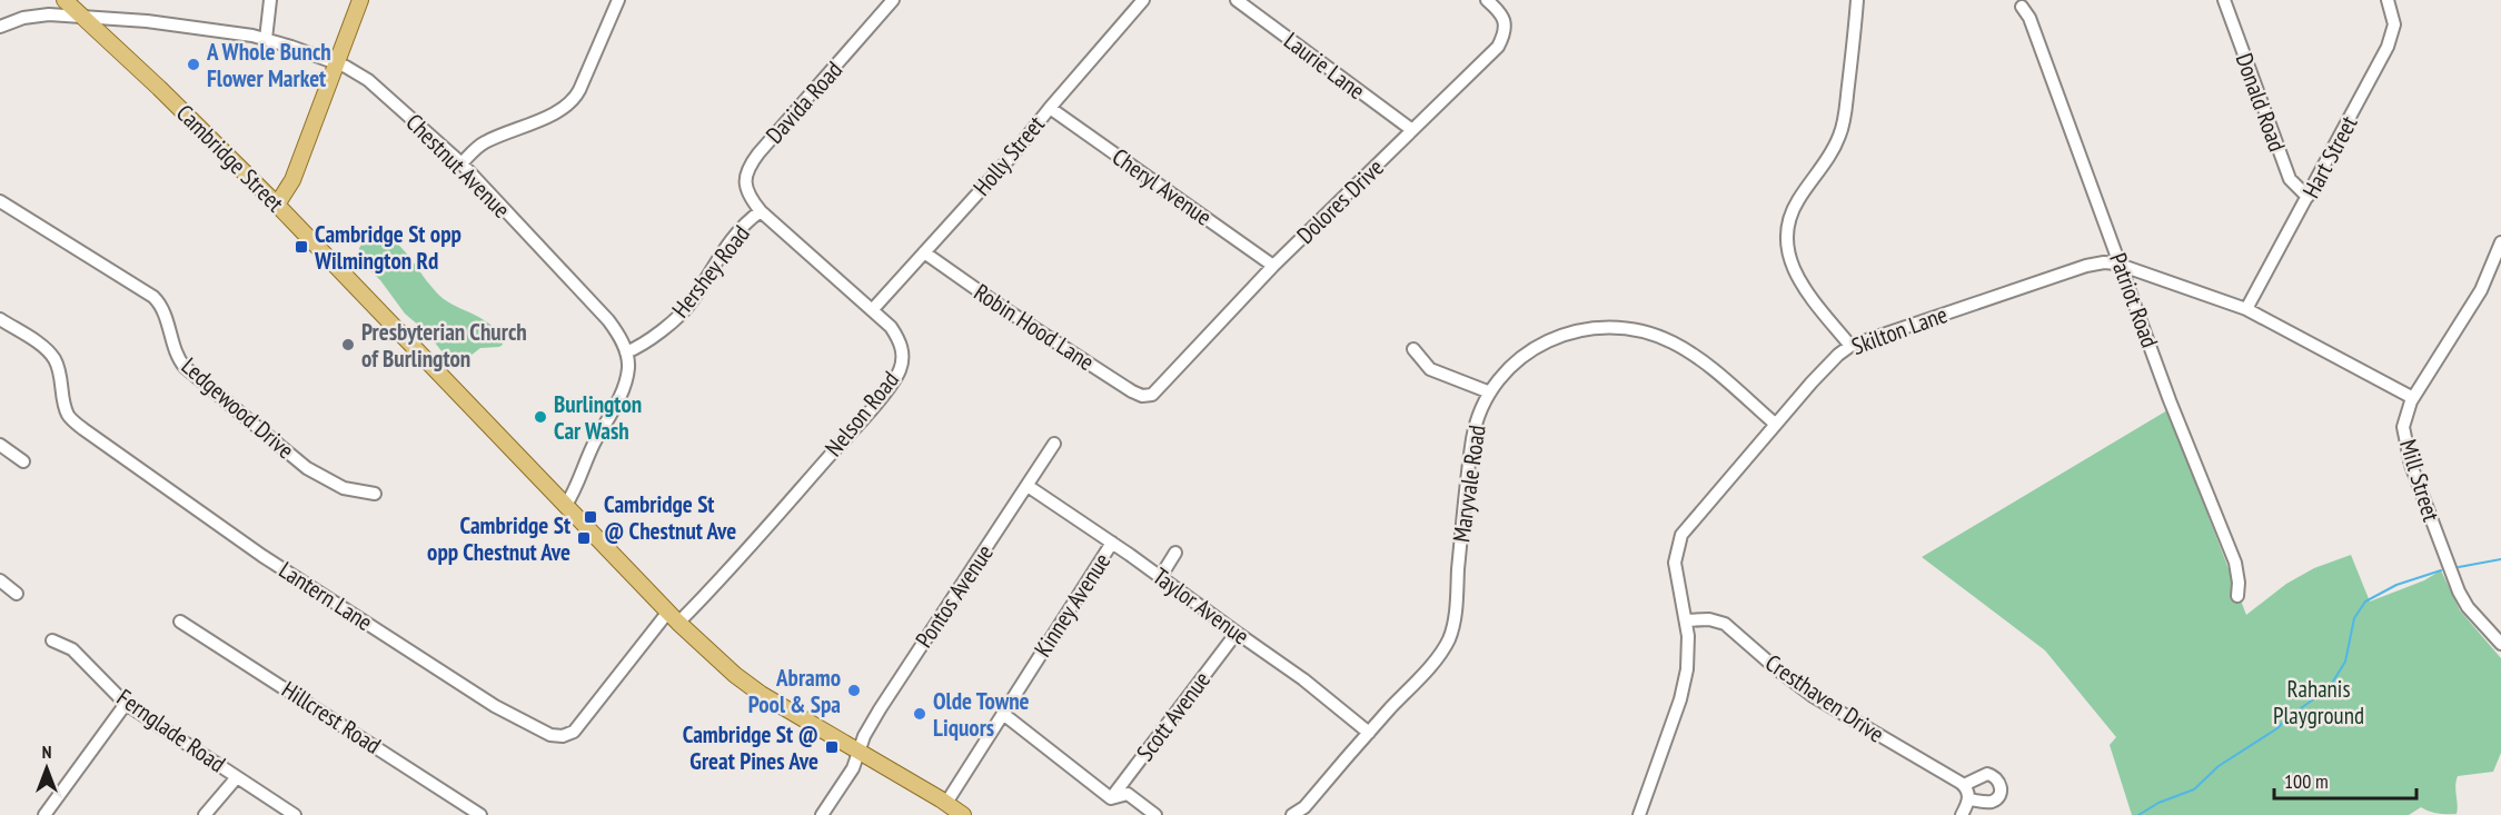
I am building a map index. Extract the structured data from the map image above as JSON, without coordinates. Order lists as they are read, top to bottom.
{
  "streets": {
    "main road": ["Cambridge Street"],
    "street": [
      "Laurie Lane",
      "Davida Road",
      "Donald Road",
      "Holly Street",
      "Hart Street",
      "Chestnut Avenue",
      "Cheryl Avenue",
      "Dolores Drive",
      "Hershey Road",
      "Patriot Road",
      "Robin Hood Lane",
      "Skilton Lane",
      "Ledgewood Drive",
      "Nelson Road",
      "Mill Street",
      "Maryvale Road",
      "Lantern Lane",
      "Pontos Avenue",
      "Kinney Avenue",
      "Taylor Avenue",
      "Cresthaven Drive",
      "Scott Avenue",
      "Hillcrest Road",
      "Fernglade Road"
    ]
  },
  "crossings": [
    ["Laurie Lane", "Dolores Drive"],
    ["Davida Road", "Hershey Road"],
    ["Davida Road", "Nelson Road"],
    ["Donald Road", "Hart Street"],
    ["Holly Street", "Cheryl Avenue"],
    ["Holly Street", "Robin Hood Lane"],
    ["Holly Street", "Nelson Road"],
    ["Hart Street", "Skilton Lane"],
    ["Cambridge Street", "Chestnut Avenue"],
    ["Cambridge Street", "Nelson Road"],
    ["Cambridge Street", "Lantern Lane"],
    ["Cambridge Street", "Pontos Avenue"],
    ["Cambridge Street", "Kinney Avenue"],
    ["Chestnut Avenue", "Hershey Road"],
    ["Cheryl Avenue", "Dolores Drive"],
    ["Dolores Drive", "Robin Hood Lane"],
    ["Hershey Road", "Nelson Road"],
    ["Patriot Road", "Skilton Lane"],
    ["Skilton Lane", "Mill Street"],
    ["Skilton Lane", "Maryvale Road"],
    ["Skilton Lane", "Cresthaven Drive"],
    ["Nelson Road", "Lantern Lane"],
    ["Maryvale Road", "Taylor Avenue"],
    ["Pontos Avenue", "Taylor Avenue"],
    ["Kinney Avenue", "Taylor Avenue"],
    ["Taylor Avenue", "Scott Avenue"]
  ],
  "parks": ["Rahanis Playground"],
  "places": {
    "other": [
      "A Whole Bunch Flower Market",
      "Presbyterian Church of Burlington",
      "Burlington Car Wash",
      "Abramo Pool & Spa",
      "Olde Towne Liquors"
    ],
    "transit": [
      "Cambridge St opp Wilmington Rd",
      "Cambridge St @ Chestnut Ave",
      "Cambridge St opp Chestnut Ave",
      "Cambridge St @ Great Pines Ave"
    ]
  },
  "scale_bar": "100 m",
  "north": "top"
}
